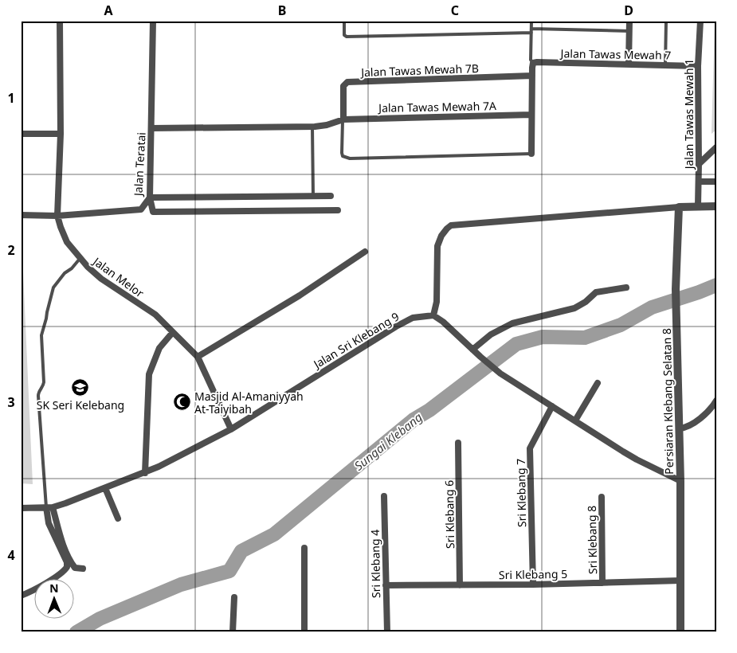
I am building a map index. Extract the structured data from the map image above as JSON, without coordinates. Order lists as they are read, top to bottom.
{
  "streets": {
    "street": [
      "Jalan Tawas Mewah 7",
      "Jalan Tawas Mewah 7B",
      "Jalan Tawas Mewah 7A",
      "Jalan Tawas Mewah 1",
      "Jalan Teratai",
      "Jalan Melor",
      "Jalan Sri Klebang 9",
      "Persiaran Klebang Selatan 8",
      "Sri Klebang 7",
      "Sri Klebang 6",
      "Sri Klebang 8",
      "Sri Klebang 4",
      "Sri Klebang 5"
    ]
  },
  "crossings": [
    ["Jalan Tawas Mewah 7", "Jalan Tawas Mewah 1"],
    ["Jalan Tawas Mewah 7B", "Jalan Tawas Mewah 7A"],
    ["Jalan Tawas Mewah 7A", "Jalan Teratai"],
    ["Jalan Teratai", "Jalan Melor"],
    ["Jalan Melor", "Jalan Sri Klebang 9"],
    ["Persiaran Klebang Selatan 8", "Sri Klebang 5"],
    ["Sri Klebang 7", "Sri Klebang 5"],
    ["Sri Klebang 6", "Sri Klebang 5"],
    ["Sri Klebang 8", "Sri Klebang 5"],
    ["Sri Klebang 4", "Sri Klebang 5"]
  ],
  "water": ["Sungai Klebang"],
  "places": {
    "school or university": ["SK Seri Kelebang"],
    "mosque": ["Masjid Al-Amaniyyah At-Taiyibah"]
  },
  "north": "top",
  "grid": {
    "columns": [
      "A",
      "B",
      "C",
      "D"
    ],
    "rows": [
      "1",
      "2",
      "3",
      "4"
    ]
  }
}
